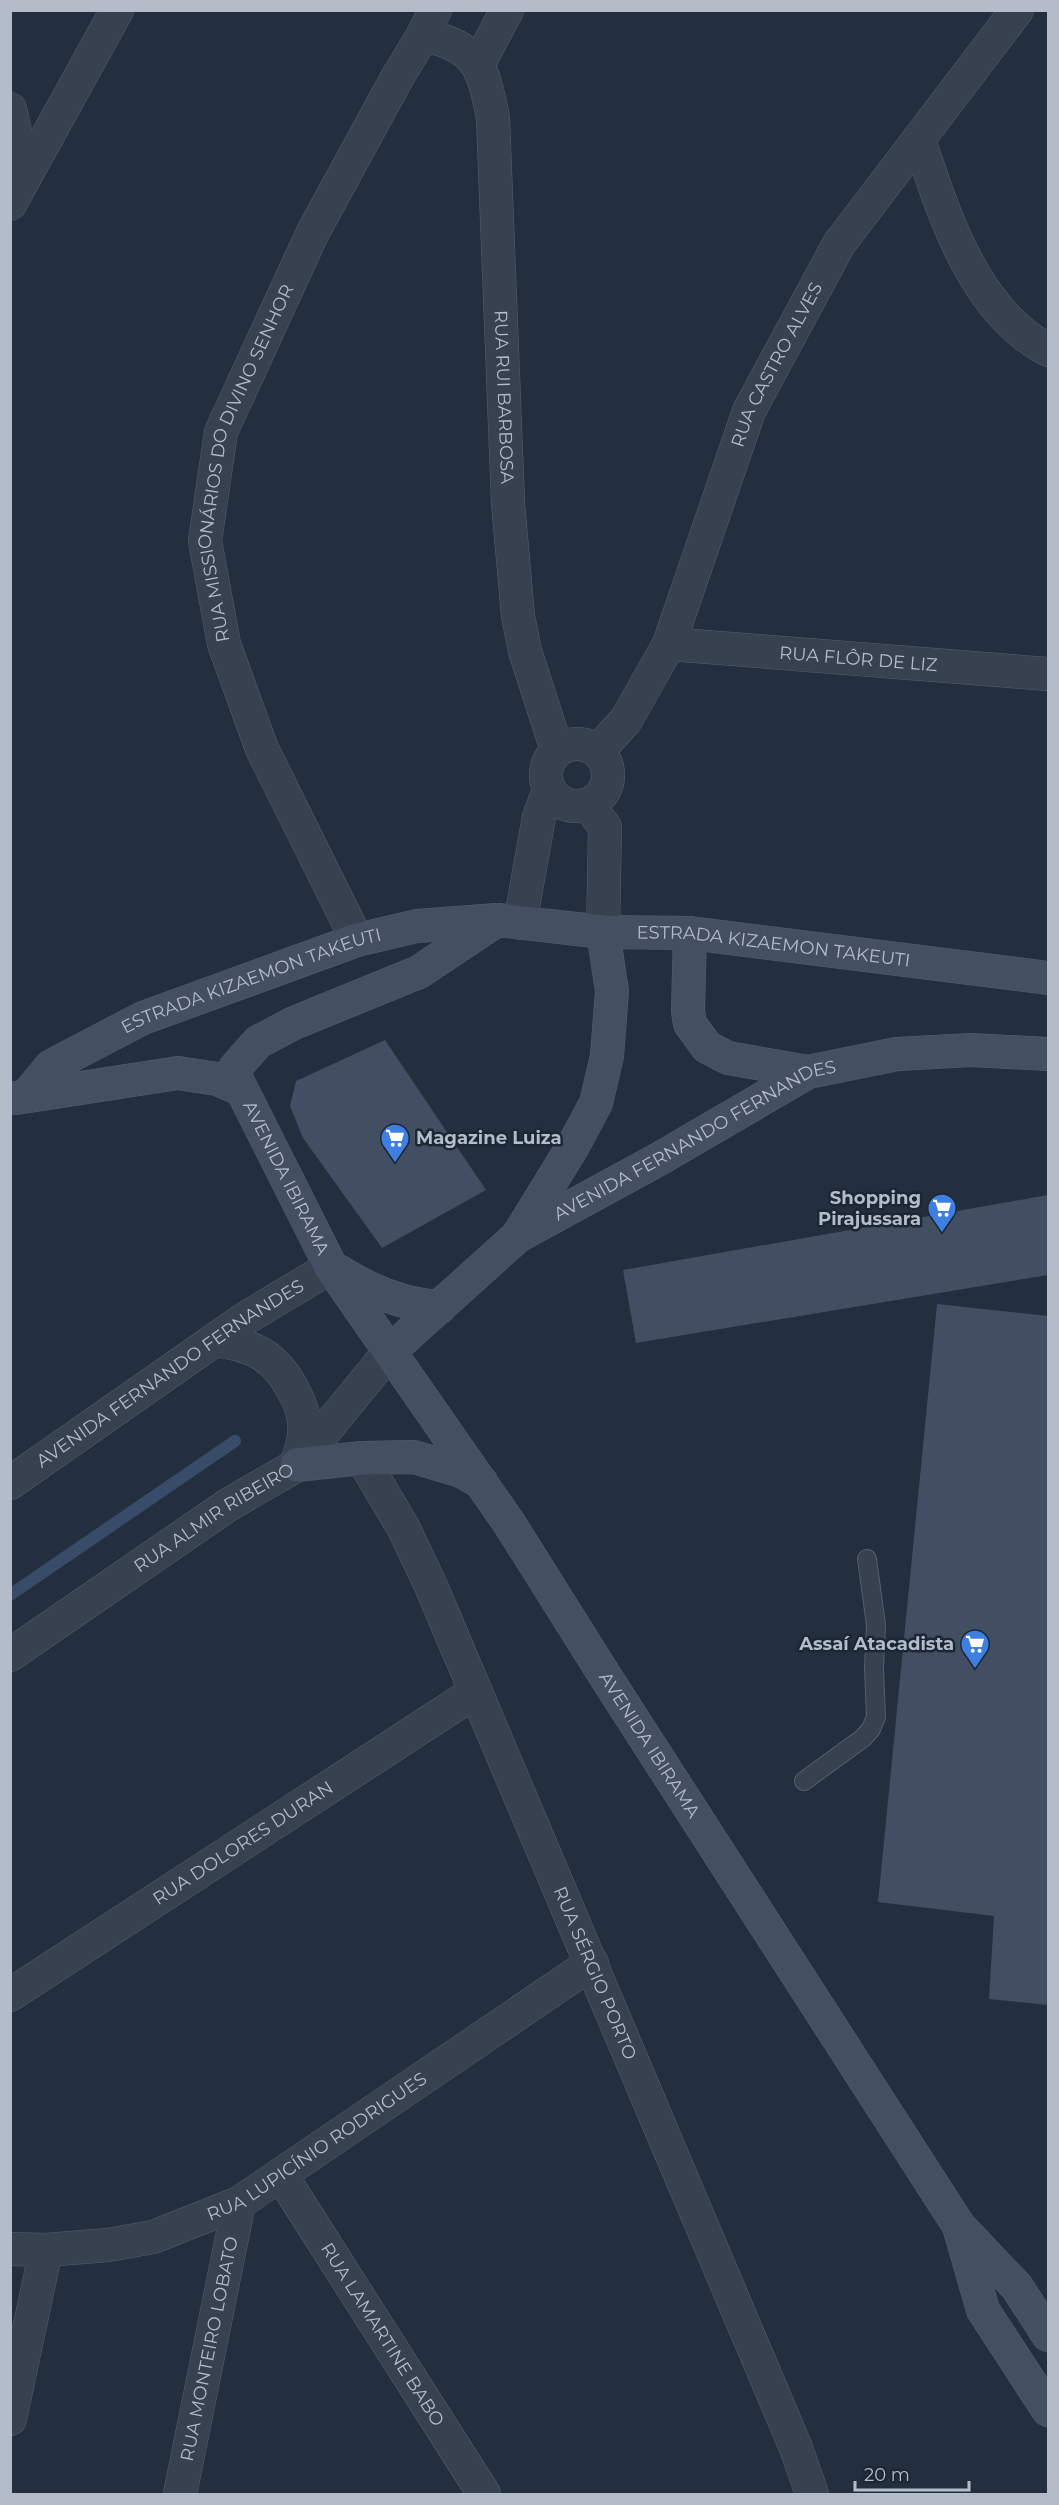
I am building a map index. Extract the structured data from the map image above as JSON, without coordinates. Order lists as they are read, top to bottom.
{
  "streets": {
    "main road": ["ESTRADA KIZAEMON TAKEUTI", "AVENIDA FERNANDO FERNANDES", "AVENIDA IBIRAMA"],
    "street": [
      "RUA CASTRO ALVES",
      "RUA RUI BARBOSA",
      "RUA MISSIONÁRIOS DO DIVINO SENHOR",
      "RUA FLÔR DE LIZ",
      "RUA ALMIR RIBEIRO",
      "RUA DOLORES DURAN",
      "RUA SÉRGIO PORTO",
      "RUA LUPICÍNIO RODRIGUES",
      "RUA LAMARTINE BABO",
      "RUA MONTEIRO LOBATO"
    ]
  },
  "crossings": [
    ["RUA CASTRO ALVES", "RUA RUI BARBOSA"],
    ["RUA CASTRO ALVES", "RUA FLÔR DE LIZ"],
    ["RUA RUI BARBOSA", "RUA MISSIONÁRIOS DO DIVINO SENHOR"],
    ["RUA MISSIONÁRIOS DO DIVINO SENHOR", "ESTRADA KIZAEMON TAKEUTI"],
    ["ESTRADA KIZAEMON TAKEUTI", "AVENIDA IBIRAMA"],
    ["AVENIDA FERNANDO FERNANDES", "AVENIDA IBIRAMA"],
    ["AVENIDA FERNANDO FERNANDES", "RUA ALMIR RIBEIRO"],
    ["AVENIDA IBIRAMA", "RUA ALMIR RIBEIRO"],
    ["RUA DOLORES DURAN", "RUA SÉRGIO PORTO"],
    ["RUA SÉRGIO PORTO", "RUA LUPICÍNIO RODRIGUES"],
    ["RUA LUPICÍNIO RODRIGUES", "RUA LAMARTINE BABO"],
    ["RUA LUPICÍNIO RODRIGUES", "RUA MONTEIRO LOBATO"]
  ],
  "places": {
    "supermarket": ["Magazine Luiza", "Shopping Pirajussara", "Assaí Atacadista"]
  },
  "scale_bar": "20 m"
}
